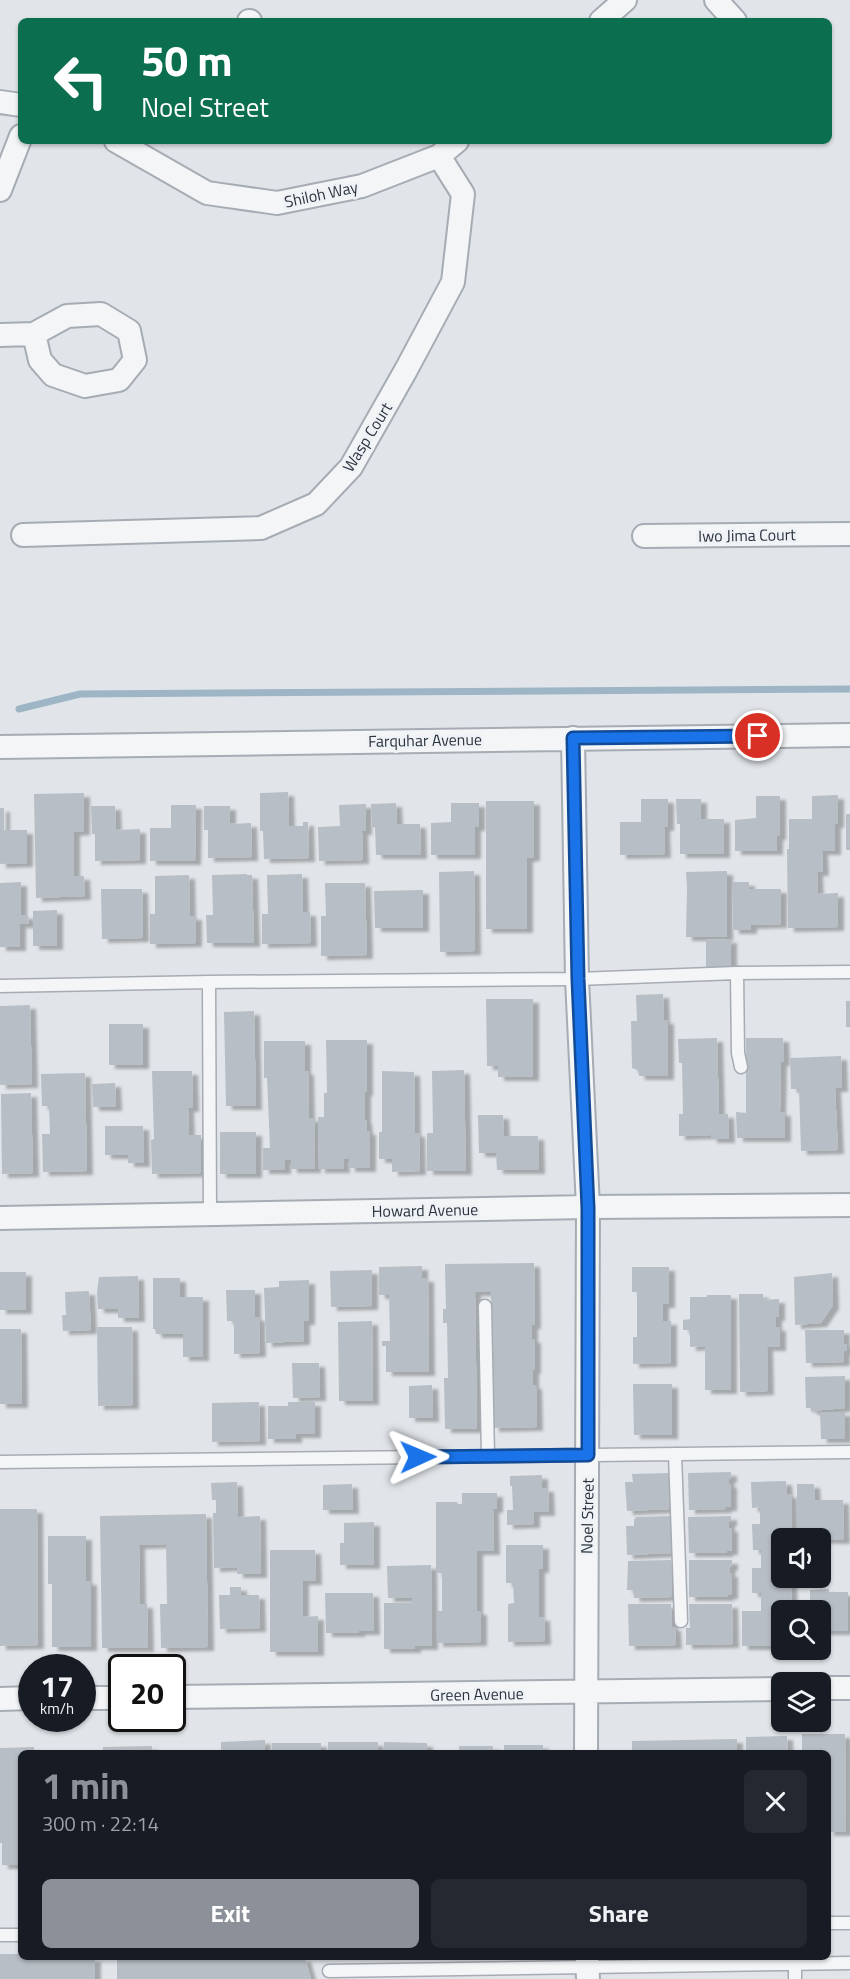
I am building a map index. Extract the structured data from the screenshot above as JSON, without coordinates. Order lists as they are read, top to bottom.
{
  "streets": {
    "street": [
      "Shiloh Way",
      "Wasp Court",
      "Iwo Jima Court",
      "Farquhar Avenue",
      "Howard Avenue",
      "Noel Street",
      "Green Avenue"
    ]
  },
  "crossings": [
    ["Shiloh Way", "Wasp Court"],
    ["Farquhar Avenue", "Noel Street"],
    ["Howard Avenue", "Noel Street"],
    ["Noel Street", "Green Avenue"]
  ],
  "page": {
    "turn": ["50 m", "Noel Street"],
    "speed": "17 km/h",
    "limit": "20",
    "heading": ["1 min", "300 m · 22:14"],
    "buttons": ["Exit", "Share"]
  }
}
